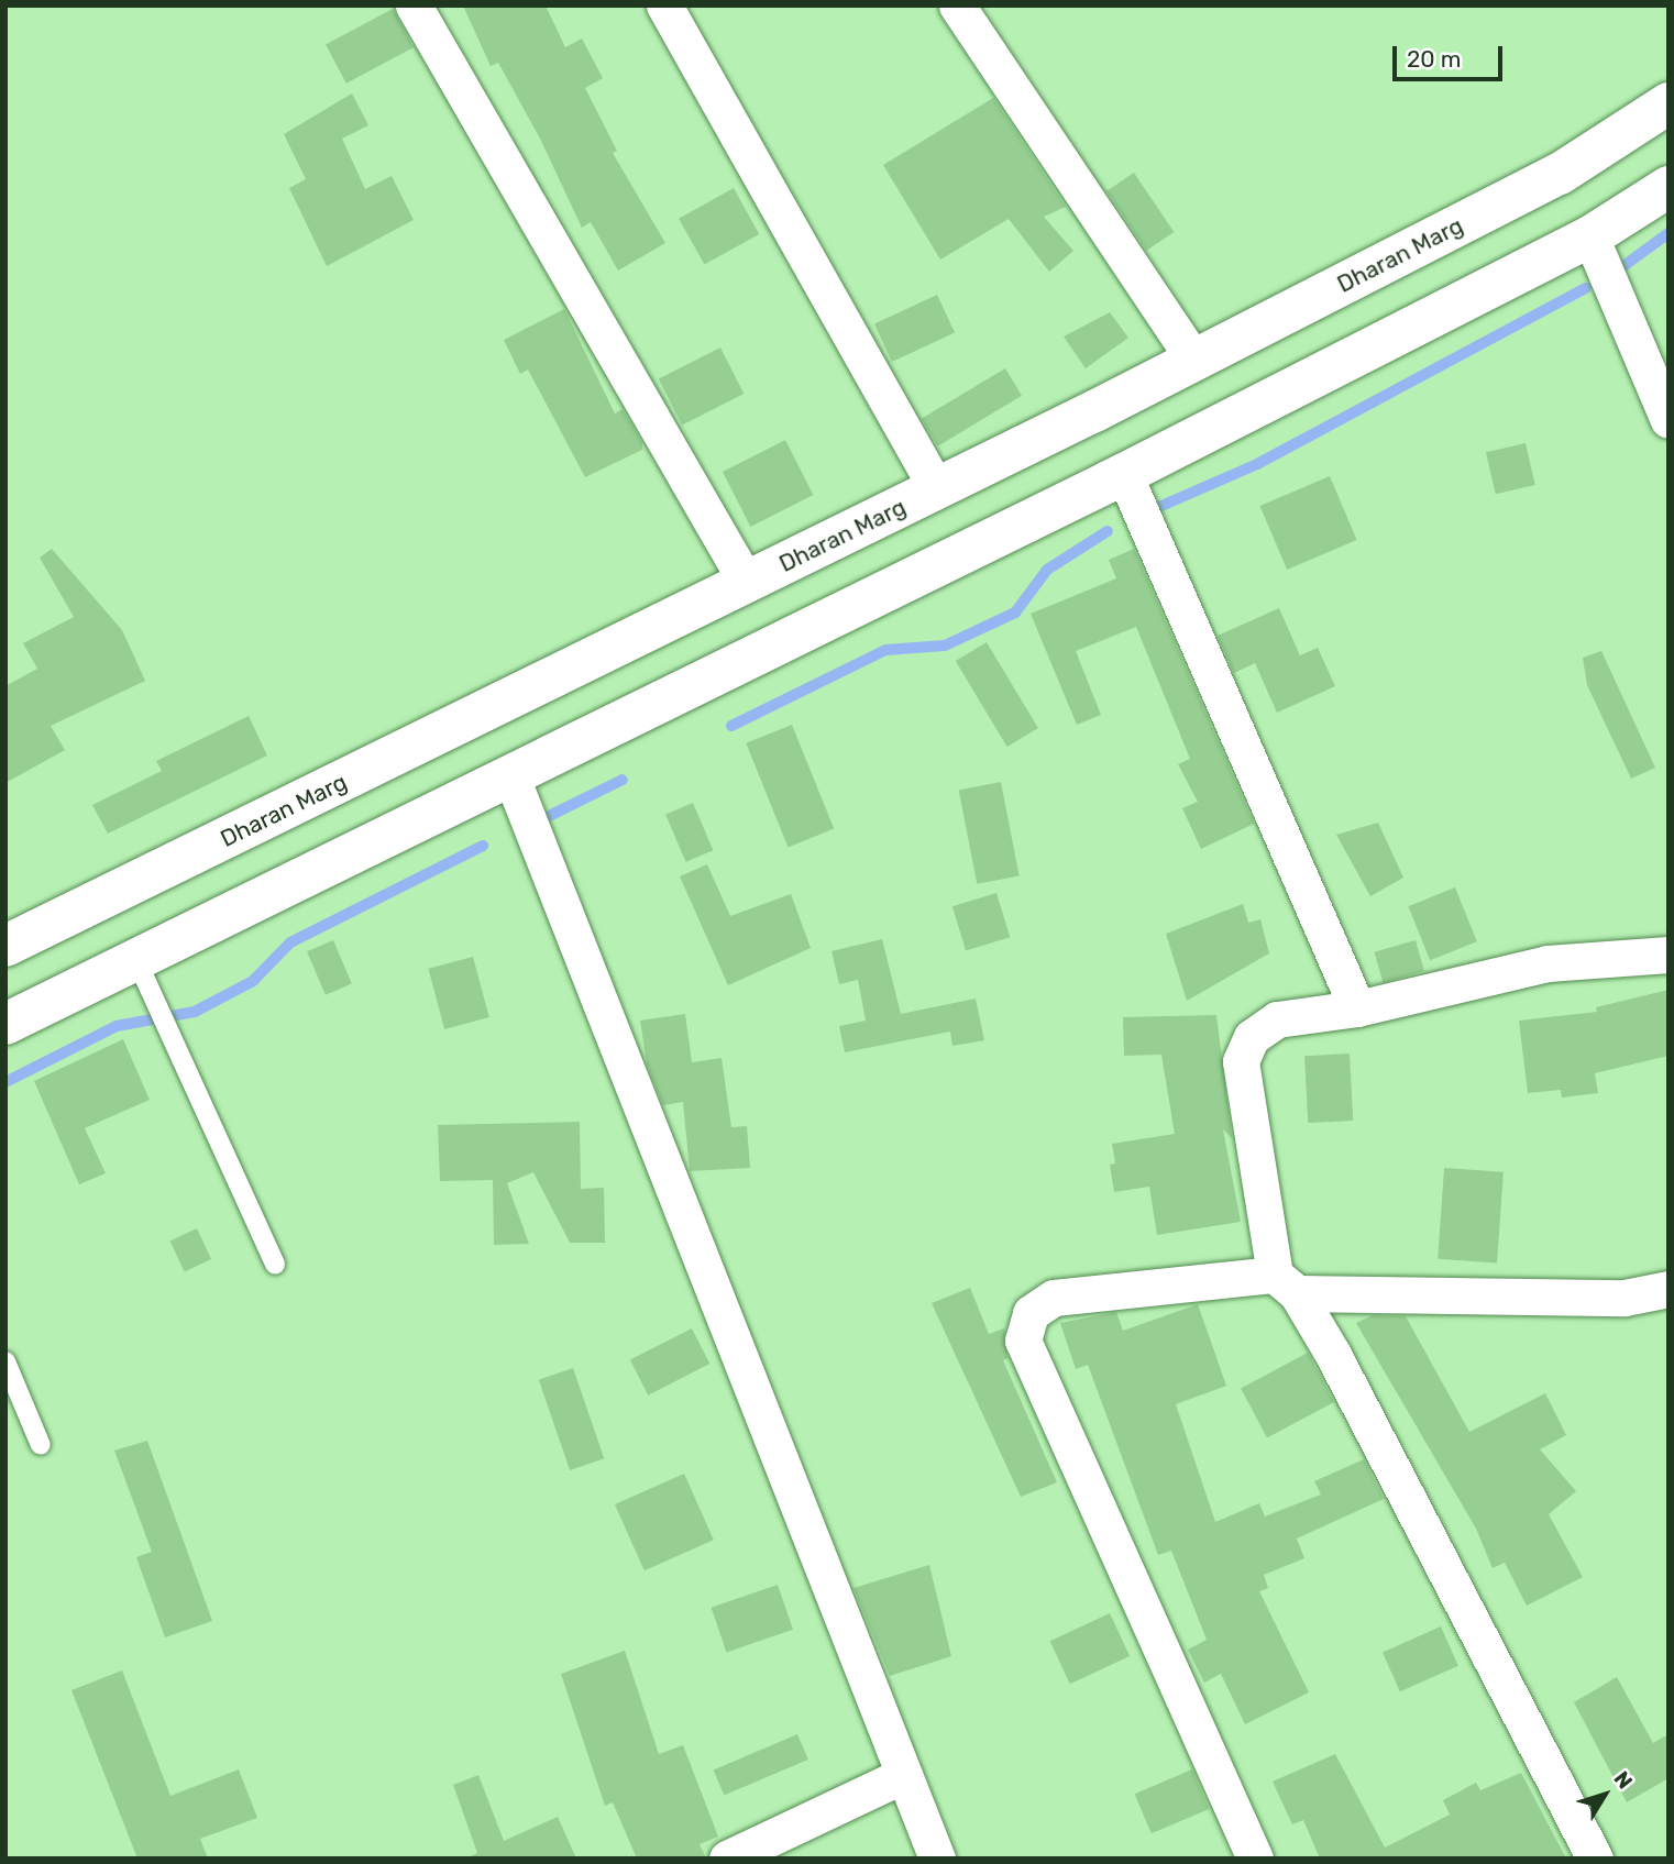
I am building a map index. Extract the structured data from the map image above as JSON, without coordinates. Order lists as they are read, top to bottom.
{
  "streets": {
    "main road": ["Dharan Marg"]
  },
  "scale_bar": "20 m",
  "north": "top right"
}
